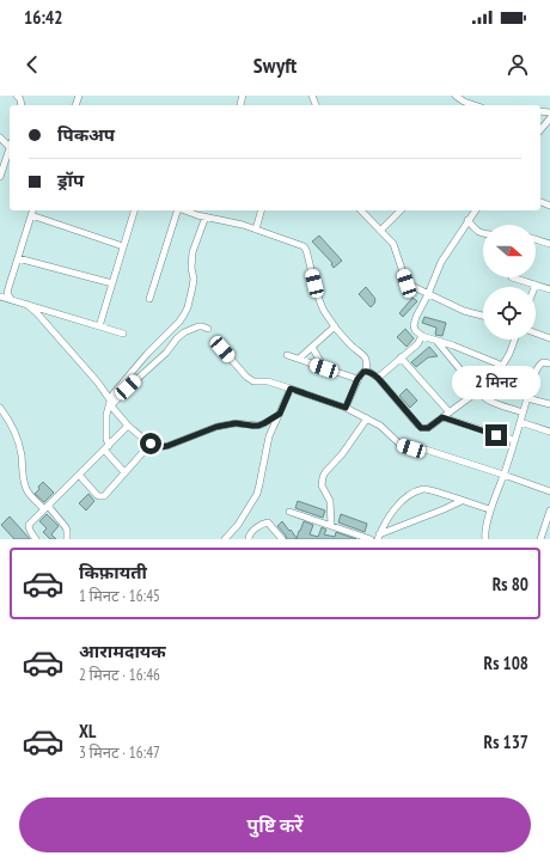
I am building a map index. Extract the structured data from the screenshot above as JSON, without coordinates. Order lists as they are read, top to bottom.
{
  "north": "right",
  "page": {
    "status": "16:42",
    "header": "Swyft",
    "banner": ["पिकअप", "ड्रॉप"],
    "bubble": "2 मिनट",
    "list": [
      {
        "name": "किफ़ायती",
        "note": "1 मिनट · 16:45",
        "value": "Rs 80"
      },
      {
        "name": "आरामदायक",
        "note": "2 मिनट · 16:46",
        "value": "Rs 108"
      },
      {
        "name": "XL",
        "note": "3 मिनट · 16:47",
        "value": "Rs 137"
      }
    ],
    "buttons": "पुष्टि करें"
  }
}
